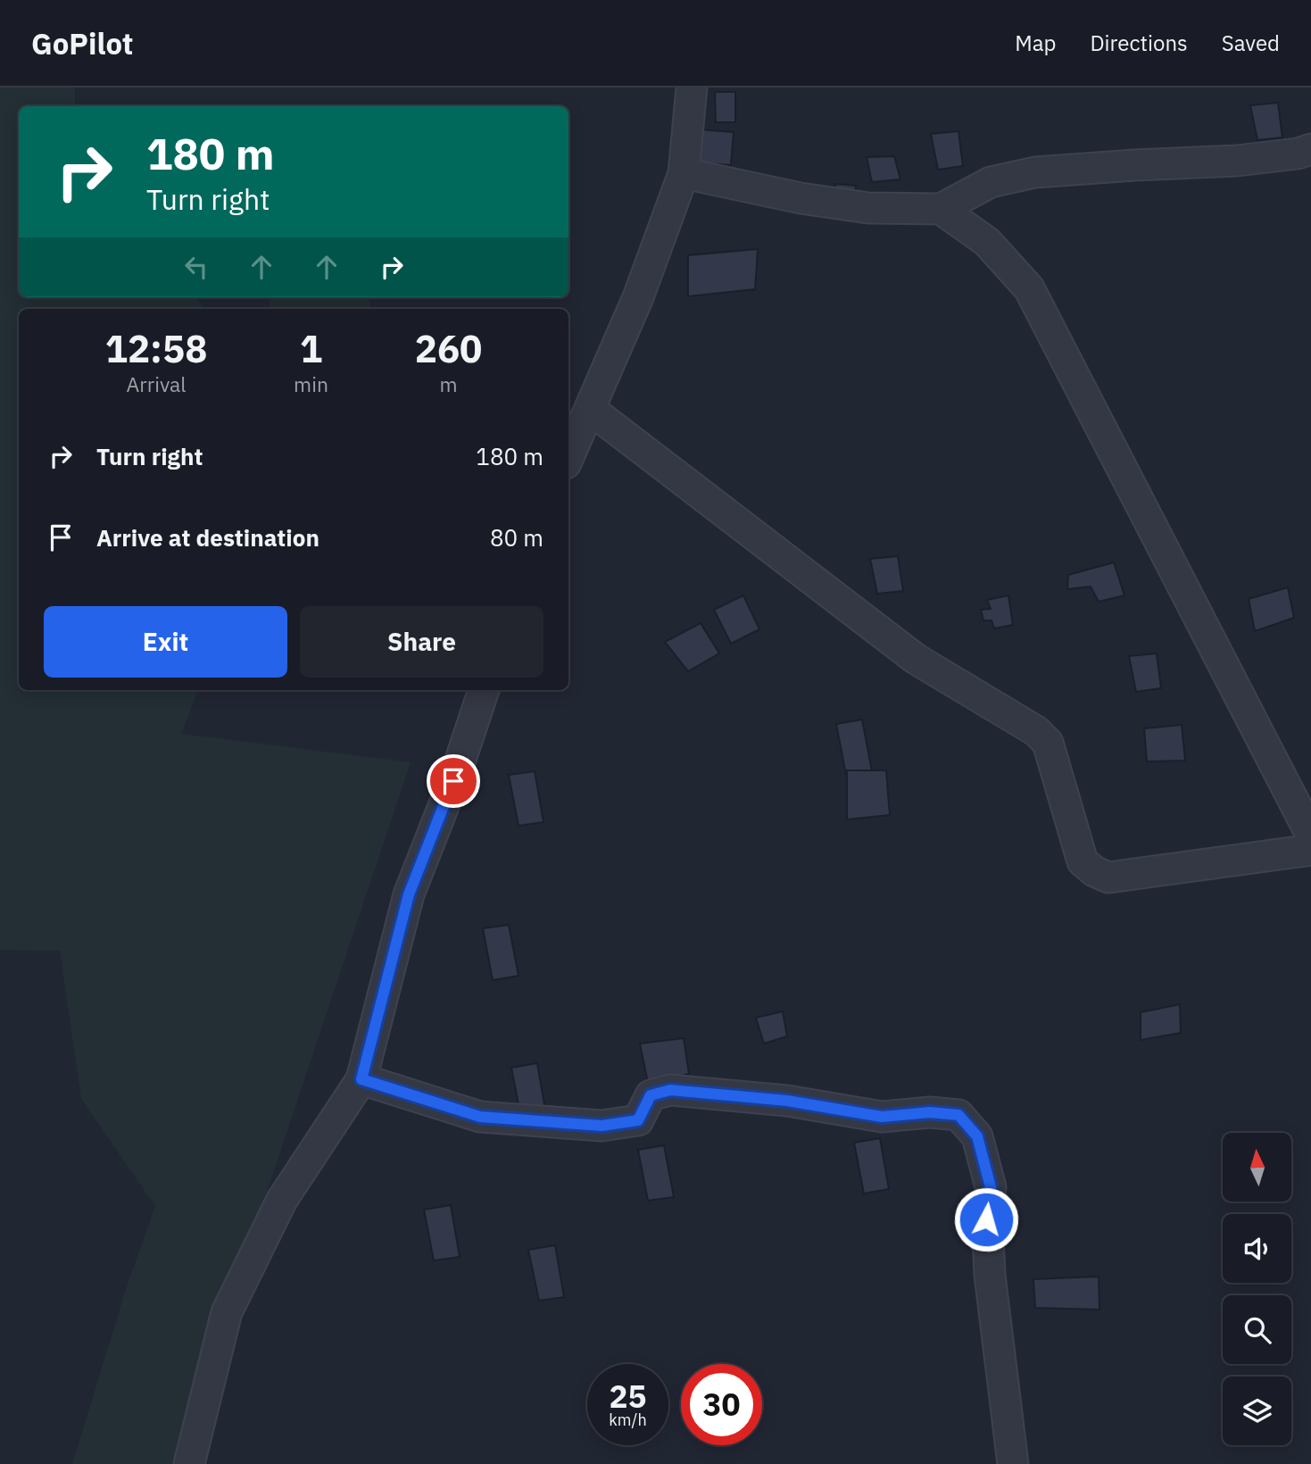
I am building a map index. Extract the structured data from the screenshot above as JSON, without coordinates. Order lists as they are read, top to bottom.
{
  "north": "top",
  "page": {
    "header": "GoPilot",
    "nav": ["Map", "Directions", "Saved"],
    "turn": ["180 m", "Turn right"],
    "eta": [
      "12:58",
      "Arrival",
      "1",
      "min",
      "260",
      "m"
    ],
    "list": [
      {
        "name": "Turn right",
        "value": "180 m"
      },
      {
        "name": "Arrive at destination",
        "value": "80 m"
      }
    ],
    "buttons": ["Exit", "Share"],
    "speed": "25 km/h",
    "limit": "30"
  }
}
